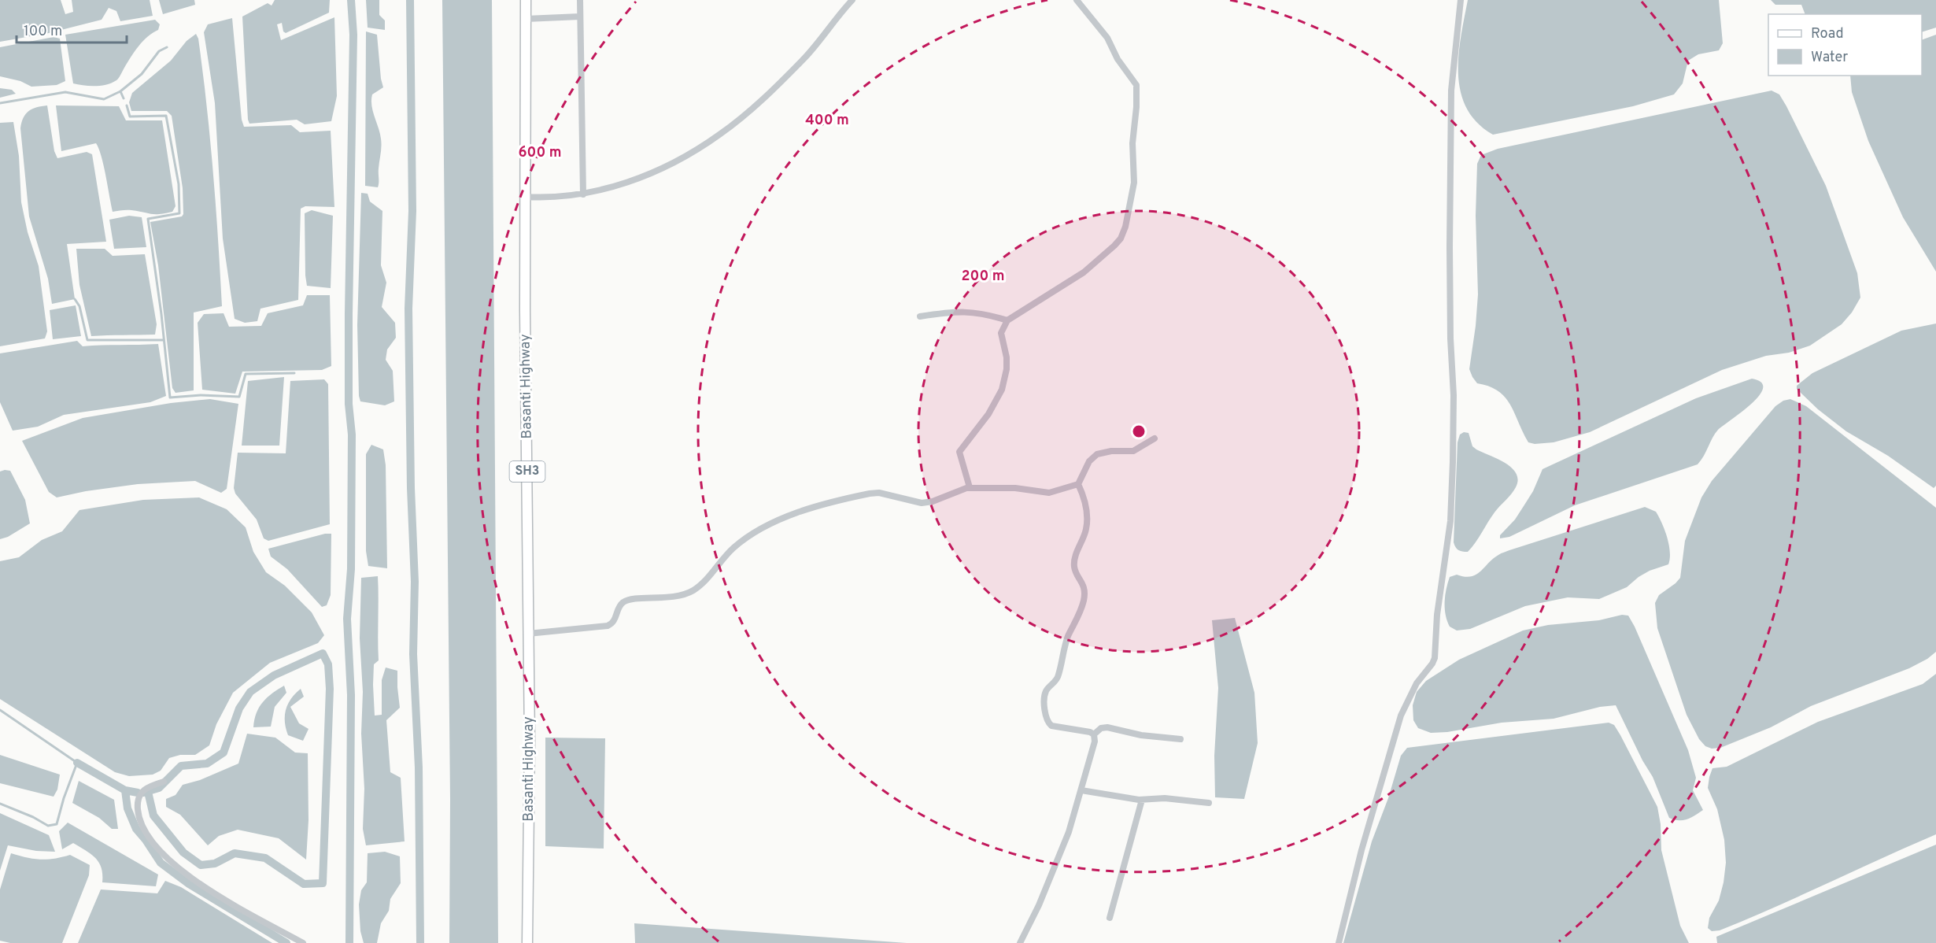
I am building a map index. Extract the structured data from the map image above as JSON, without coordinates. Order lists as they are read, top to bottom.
{
  "streets": {
    "main road": ["Basanti Highway", "SH3"]
  },
  "legend": ["Road", "Water"],
  "scale_bar": "100 m",
  "rings": ["400 m", "600 m", "200 m"]
}
